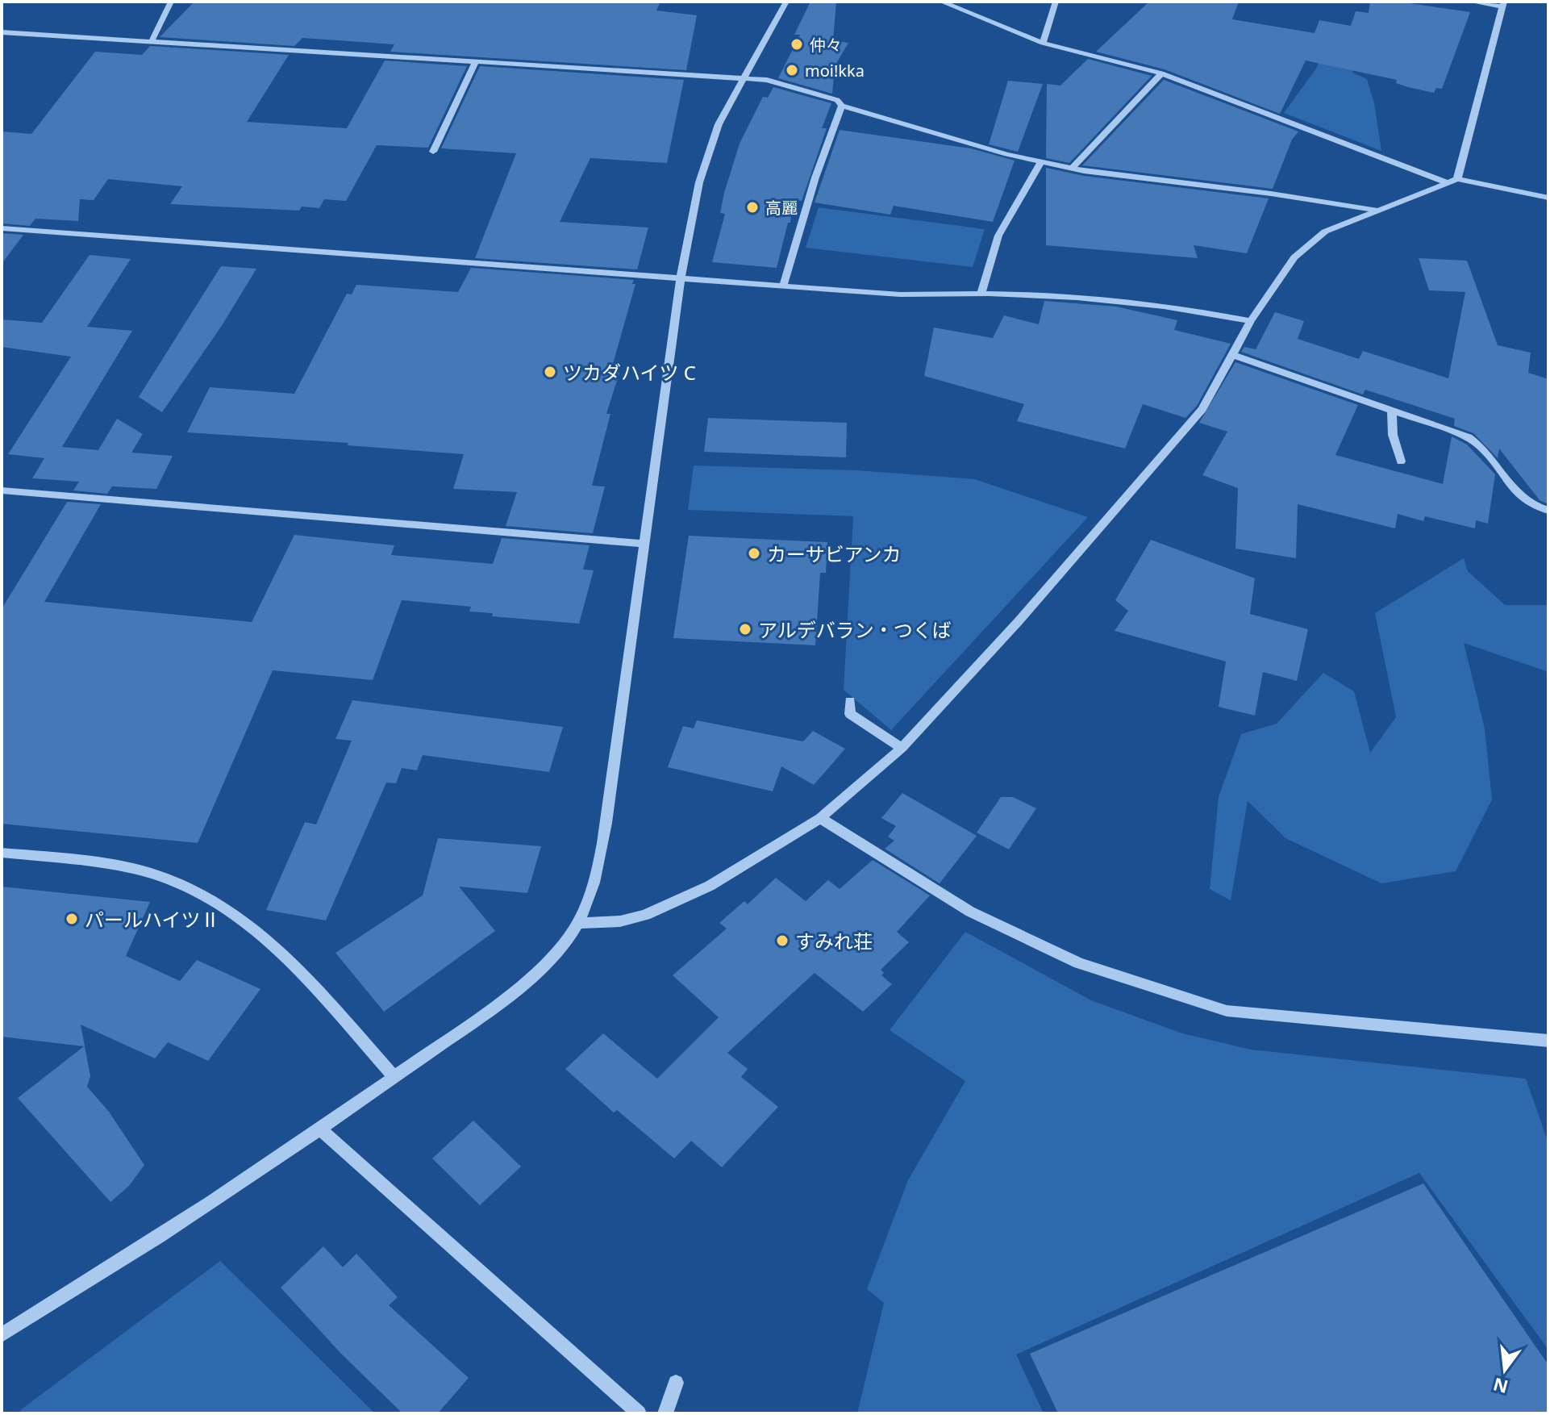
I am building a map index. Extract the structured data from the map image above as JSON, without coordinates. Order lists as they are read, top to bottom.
{
  "places": [
    "仲々",
    "moi!kka",
    "高麗",
    "ツカダハイツ C",
    "カーサビアンカ",
    "アルデバラン・つくば",
    "パールハイツⅡ",
    "すみれ荘"
  ],
  "north": "bottom"
}
